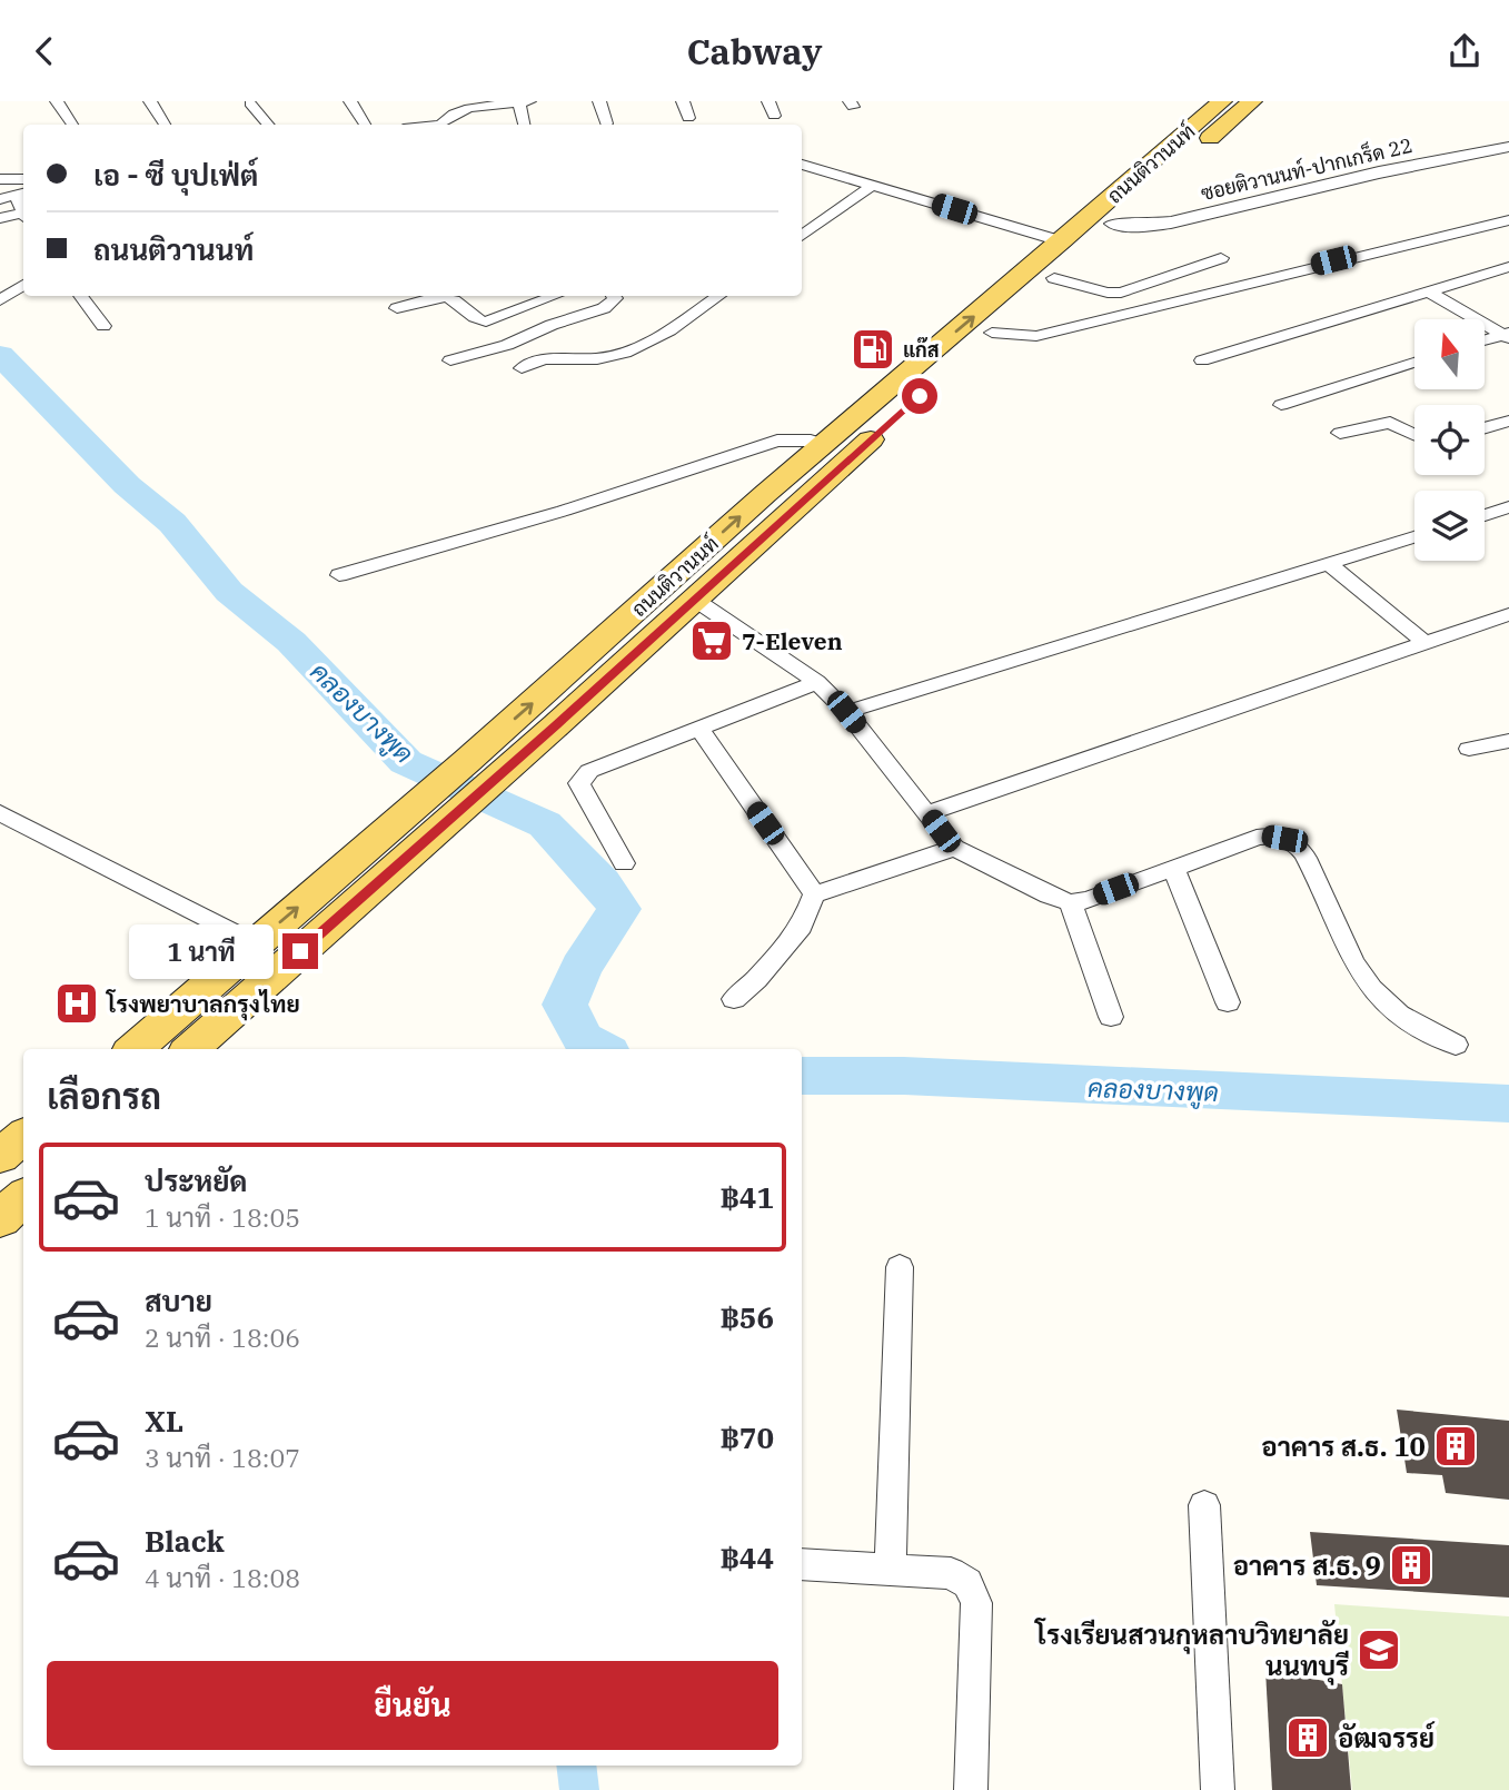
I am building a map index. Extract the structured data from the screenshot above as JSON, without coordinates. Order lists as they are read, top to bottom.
{
  "streets": {
    "main road": ["ถนนติวานนท์"],
    "street": ["ซอยติวานนท์-ปากเกร็ด 22"]
  },
  "crossings": [
    ["ถนนติวานนท์", "ซอยติวานนท์-ปากเกร็ด 22"]
  ],
  "water": ["คลองบางพูด"],
  "places": {
    "fuel station": ["แก๊ส"],
    "supermarket": ["7-Eleven"],
    "hospital": ["โรงพยาบาลกรุงไทย"],
    "building": ["อาคาร ส.ธ. 10", "อาคาร ส.ธ. 9", "อัฒจรรย์"],
    "school or university": ["โรงเรียนสวนกุหลาบวิทยาลัย นนทบุรี"]
  },
  "north": "top",
  "page": {
    "header": "Cabway",
    "banner": ["เอ - ซี บุปเฟ่ต์", "ถนนติวานนท์"],
    "bubble": "1 นาที",
    "heading": "เลือกรถ",
    "list": [
      {
        "name": "ประหยัด",
        "note": "1 นาที · 18:05",
        "value": "฿41"
      },
      {
        "name": "สบาย",
        "note": "2 นาที · 18:06",
        "value": "฿56"
      },
      {
        "name": "XL",
        "note": "3 นาที · 18:07",
        "value": "฿70"
      },
      {
        "name": "Black",
        "note": "4 นาที · 18:08",
        "value": "฿44"
      }
    ],
    "buttons": "ยืนยัน"
  }
}
